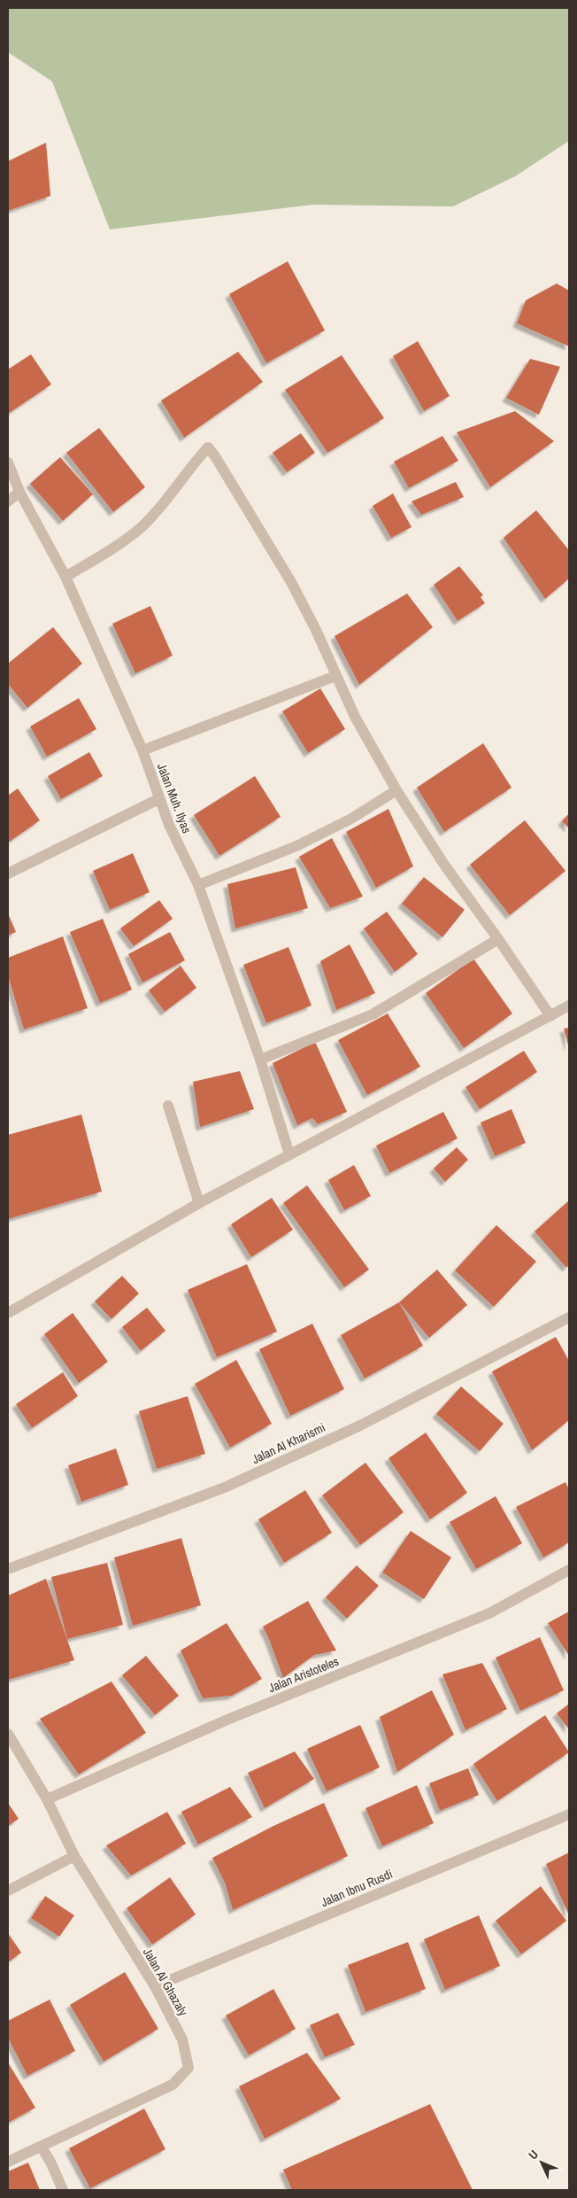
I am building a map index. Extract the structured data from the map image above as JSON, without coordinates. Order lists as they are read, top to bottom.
{
  "streets": {
    "street": [
      "Jalan Muh. Ilyas",
      "Jalan Al Kharismi",
      "Jalan Aristoteles",
      "Jalan Ibnu Rusdi",
      "Jalan Al Ghazaly"
    ]
  },
  "crossings": [
    ["Jalan Aristoteles", "Jalan Al Ghazaly"],
    ["Jalan Ibnu Rusdi", "Jalan Al Ghazaly"]
  ],
  "north": "top left"
}
